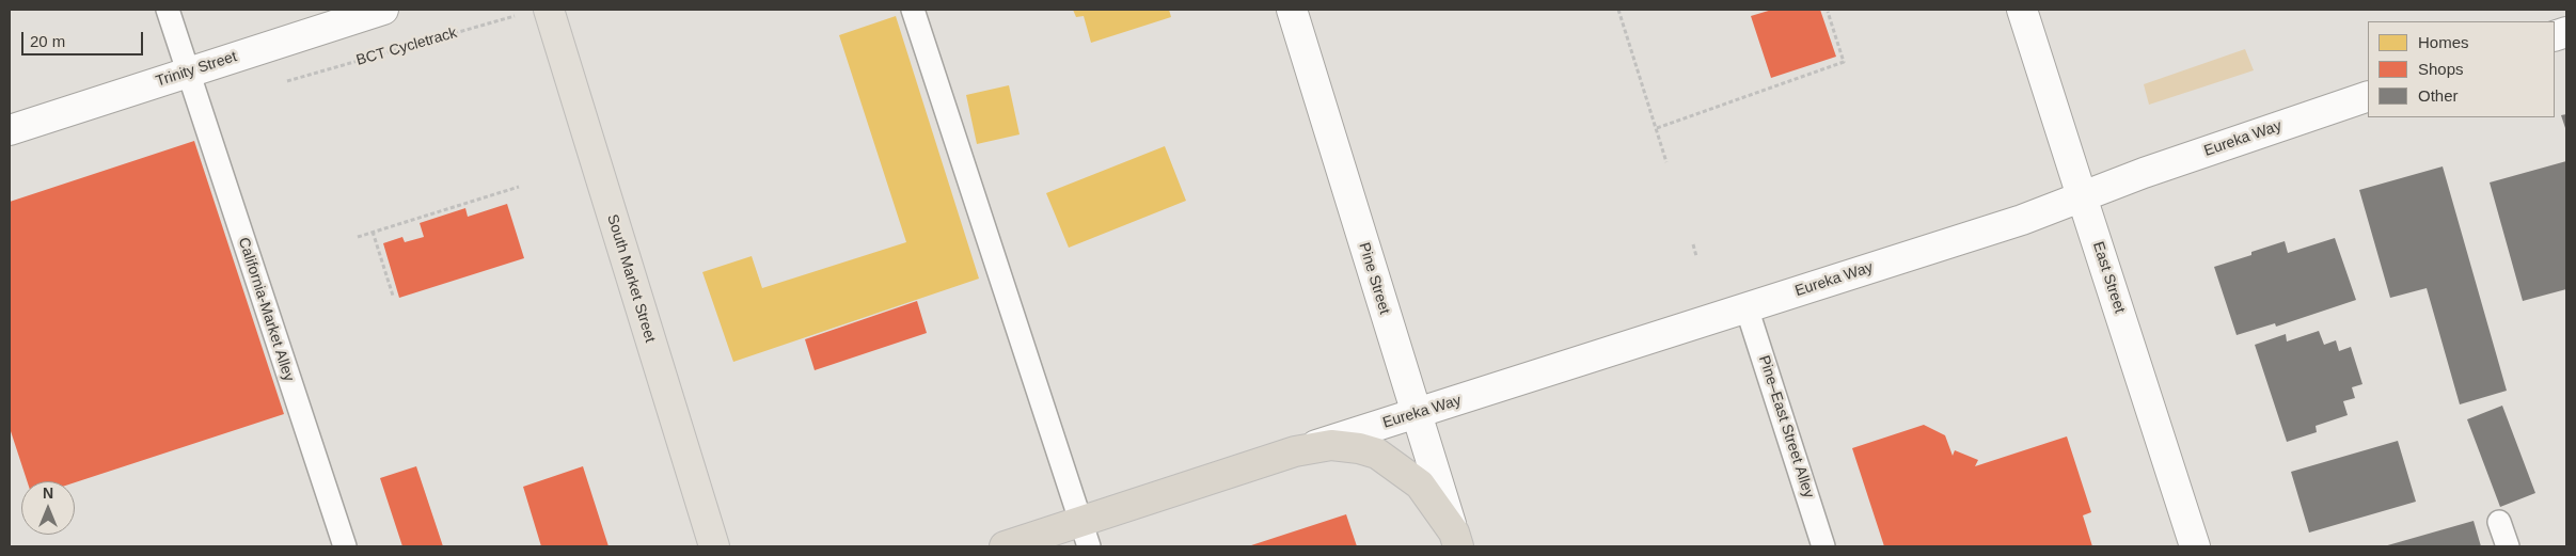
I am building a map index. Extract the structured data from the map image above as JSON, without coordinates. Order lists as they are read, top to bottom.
{
  "streets": {
    "highway": ["Eureka Way"],
    "main road": ["South Market Street"],
    "street": ["Trinity Street", "East Street", "Pine Street"],
    "lane": ["California-Market Alley", "Pine–East Street Alley"],
    "path": ["BCT Cycletrack"]
  },
  "crossings": [
    ["Trinity Street", "California-Market Alley"],
    ["Eureka Way", "East Street"],
    ["Eureka Way", "Pine Street"],
    ["Eureka Way", "Pine–East Street Alley"]
  ],
  "legend": ["Homes", "Shops", "Other"],
  "scale_bar": "20 m",
  "north": "top"
}
